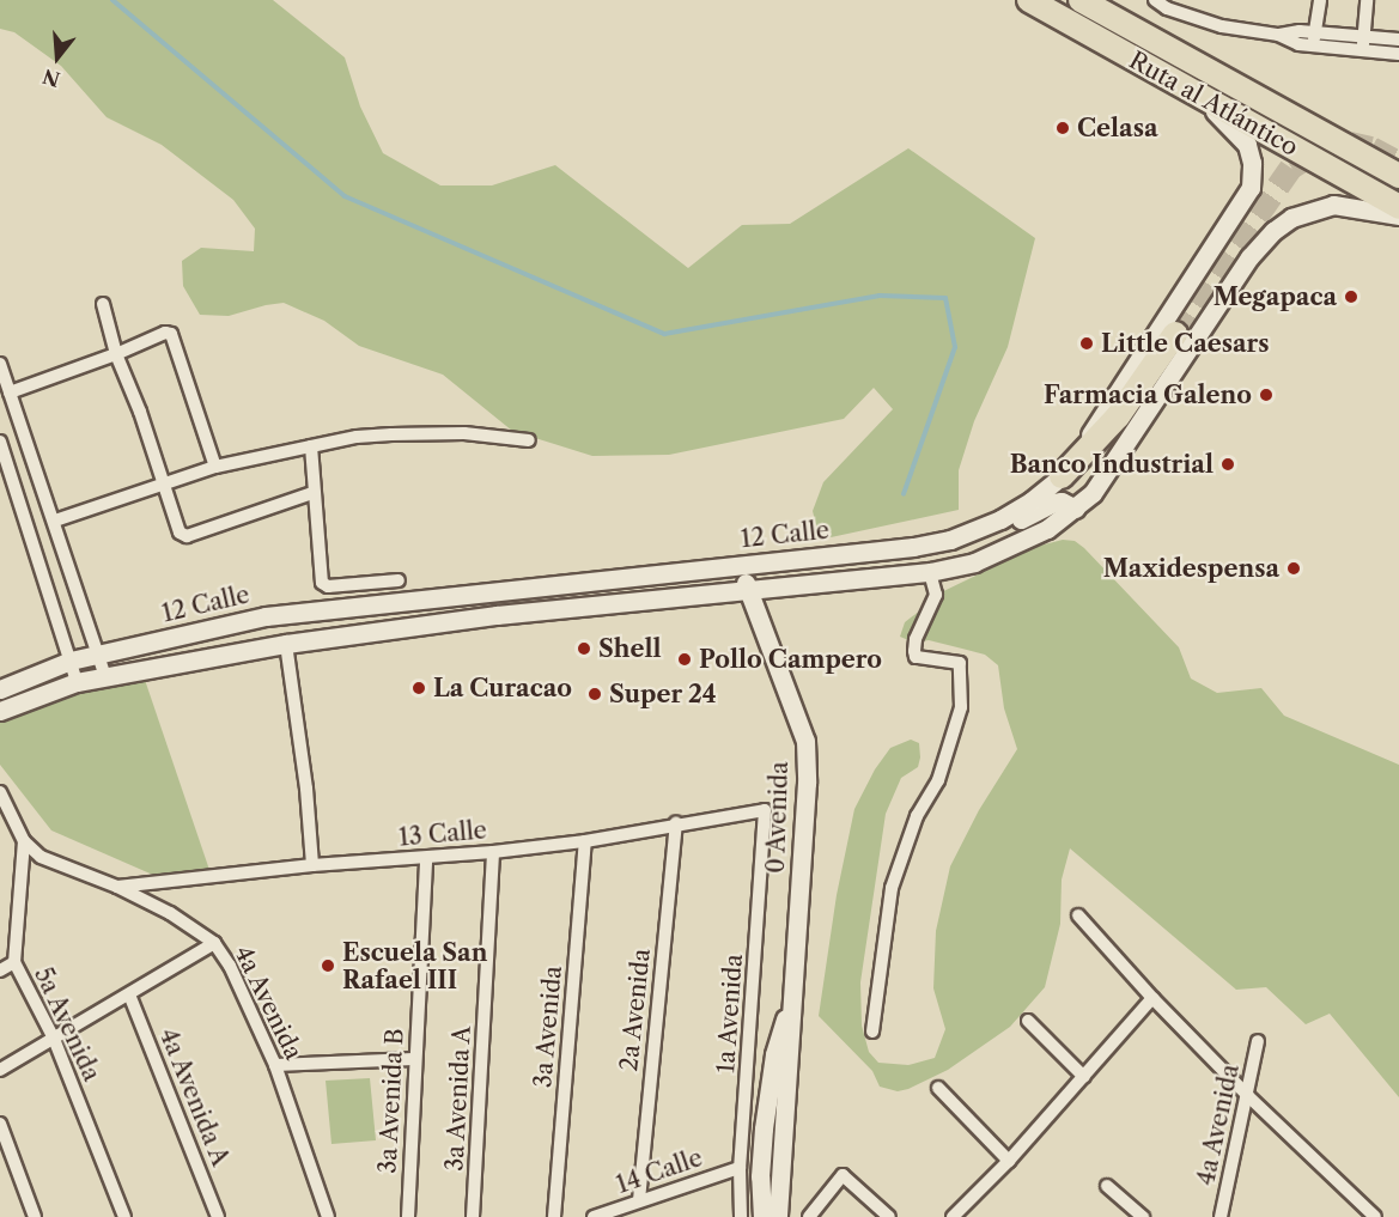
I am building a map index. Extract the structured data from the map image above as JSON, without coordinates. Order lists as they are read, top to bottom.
{
  "streets": {
    "highway": ["Ruta al Atlántico"],
    "main road": ["12 Calle", "0 Avenida"],
    "street": [
      "13 Calle",
      "4a Avenida",
      "2a Avenida",
      "1a Avenida",
      "5a Avenida",
      "3a Avenida",
      "4a Avenida A",
      "3a Avenida A",
      "3a Avenida B",
      "14 Calle"
    ]
  },
  "crossings": [
    ["Ruta al Atlántico", "12 Calle"],
    ["12 Calle", "0 Avenida"],
    ["13 Calle", "4a Avenida"],
    ["13 Calle", "2a Avenida"],
    ["13 Calle", "1a Avenida"],
    ["13 Calle", "3a Avenida"],
    ["13 Calle", "3a Avenida A"],
    ["13 Calle", "3a Avenida B"],
    ["4a Avenida", "5a Avenida"],
    ["2a Avenida", "14 Calle"],
    ["1a Avenida", "14 Calle"]
  ],
  "places": [
    "Celasa",
    "Megapaca",
    "Little Caesars",
    "Farmacia Galeno",
    "Banco Industrial",
    "Maxidespensa",
    "Shell",
    "Pollo Campero",
    "La Curacao",
    "Super 24",
    "Escuela San Rafael III"
  ],
  "north": "bottom"
}
